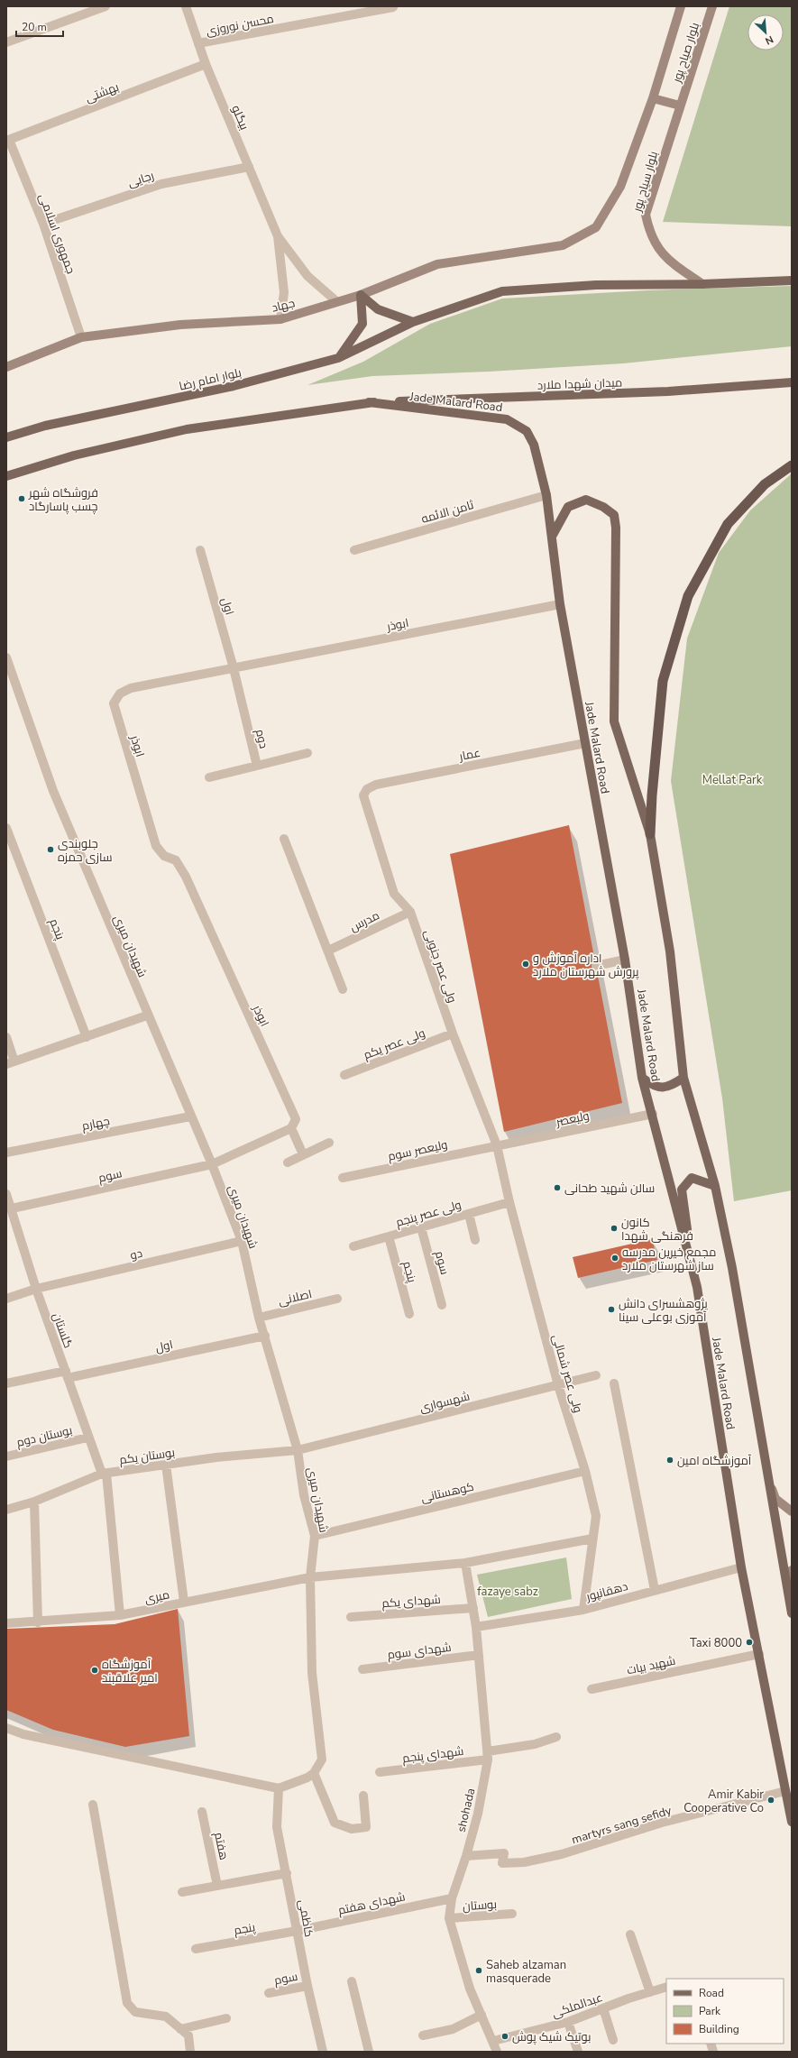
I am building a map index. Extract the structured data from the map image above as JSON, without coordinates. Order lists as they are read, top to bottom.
{
  "streets": {
    "main road": [
      "بلوار صیاح پور",
      "بلوار سیاح پور",
      "جهاد",
      "بلوار امام رضا",
      "میدان شهدا ملارد",
      "Jade Malard Road"
    ],
    "street": [
      "محسن نوروزی",
      "بهشتی",
      "بیگلو",
      "رجایی",
      "جمهوری اسلامی",
      "ثامن الائمه",
      "اول",
      "ابوذر",
      "دوم",
      "عمار",
      "مدرس",
      "پنجم",
      "شهیدان میری",
      "ولی عصر جنوبی",
      "ولی عصر یکم",
      "ولیعصر",
      "چهارم",
      "ولیعصر سوم",
      "سوم",
      "ولی عصر پنجم",
      "دو",
      "اصلانی",
      "گلستان",
      "ولی عصر شمالی",
      "شهسواری",
      "بوستان دوم",
      "بوستان یکم",
      "کوهستانی",
      "دهقانپور",
      "میری",
      "شهدای یکم",
      "شهدای سوم",
      "شهید بیات",
      "شهدای پنجم",
      "shohada",
      "martyrs sang sefidy",
      "هفتم",
      "شهدای هفتم",
      "بوستان",
      "کاظمی",
      "عبدالملکی"
    ]
  },
  "crossings": [
    ["محسن نوروزی", "بیگلو"],
    ["بلوار صیاح پور", "بلوار سیاح پور"],
    ["بهشتی", "بیگلو"],
    ["بهشتی", "جمهوری اسلامی"],
    ["بیگلو", "رجایی"],
    ["رجایی", "جمهوری اسلامی"],
    ["بلوار سیاح پور", "جهاد"],
    ["جمهوری اسلامی", "جهاد"],
    ["میدان شهدا ملارد", "Jade Malard Road"],
    ["Jade Malard Road", "ثامن الائمه"],
    ["Jade Malard Road", "ابوذر"],
    ["Jade Malard Road", "عمار"],
    ["Jade Malard Road", "ولیعصر"],
    ["Jade Malard Road", "دهقانپور"],
    ["Jade Malard Road", "شهید بیات"],
    ["Jade Malard Road", "martyrs sang sefidy"],
    ["اول", "ابوذر"],
    ["اول", "دوم"],
    ["اول", "شهیدان میری"],
    ["اول", "گلستان"],
    ["ابوذر", "دوم"],
    ["عمار", "ولی عصر جنوبی"],
    ["مدرس", "ولی عصر جنوبی"],
    ["پنجم", "ولی عصر پنجم"],
    ["پنجم", "شهدای هفتم"],
    ["پنجم", "کاظمی"],
    ["شهیدان میری", "چهارم"],
    ["شهیدان میری", "سوم"],
    ["شهیدان میری", "دو"],
    ["شهیدان میری", "اصلانی"],
    ["شهیدان میری", "شهسواری"],
    ["شهیدان میری", "بوستان یکم"],
    ["شهیدان میری", "کوهستانی"],
    ["شهیدان میری", "میری"],
    ["ولی عصر جنوبی", "ولی عصر یکم"],
    ["ولی عصر جنوبی", "ولیعصر"],
    ["ولی عصر جنوبی", "ولیعصر سوم"],
    ["ولی عصر جنوبی", "ولی عصر شمالی"],
    ["ولیعصر", "ولیعصر سوم"],
    ["ولیعصر", "ولی عصر شمالی"],
    ["ولیعصر سوم", "ولی عصر شمالی"],
    ["سوم", "ولی عصر پنجم"],
    ["سوم", "گلستان"],
    ["سوم", "کاظمی"],
    ["ولی عصر پنجم", "ولی عصر شمالی"],
    ["دو", "گلستان"],
    ["گلستان", "بوستان دوم"],
    ["گلستان", "بوستان یکم"],
    ["گلستان", "میری"],
    ["ولی عصر شمالی", "شهسواری"],
    ["ولی عصر شمالی", "کوهستانی"],
    ["ولی عصر شمالی", "دهقانپور"],
    ["شهسواری", "بوستان یکم"],
    ["دهقانپور", "shohada"],
    ["شهدای یکم", "shohada"],
    ["شهدای سوم", "shohada"],
    ["شهدای پنجم", "shohada"],
    ["shohada", "martyrs sang sefidy"],
    ["shohada", "شهدای هفتم"],
    ["shohada", "بوستان"],
    ["shohada", "عبدالملکی"],
    ["شهدای هفتم", "کاظمی"]
  ],
  "parks": ["Mellat Park", "fazaye sabz"],
  "places": [
    "فروشگاه شهر چسب پاسارگاد",
    "جلوبندی سازی حمزه",
    "اداره آموزش و پرورش شهرستان ملارد",
    "سالن شهید طحانی",
    "کانون فرهنگی شهدا",
    "مجمع خیرین مدرسه ساز شهرستان ملارد",
    "پژوهشسرای دانش آموزی بوعلی سینا",
    "آموزشگاه امین",
    "Taxi 8000",
    "آموزشگاه امیر علاقبند",
    "Amir Kabir Cooperative Co",
    "Saheb alzaman masquerade",
    "بوتیک شیک پوش"
  ],
  "legend": ["Road", "Park", "Building"],
  "scale_bar": "20 m",
  "north": "bottom right"
}
